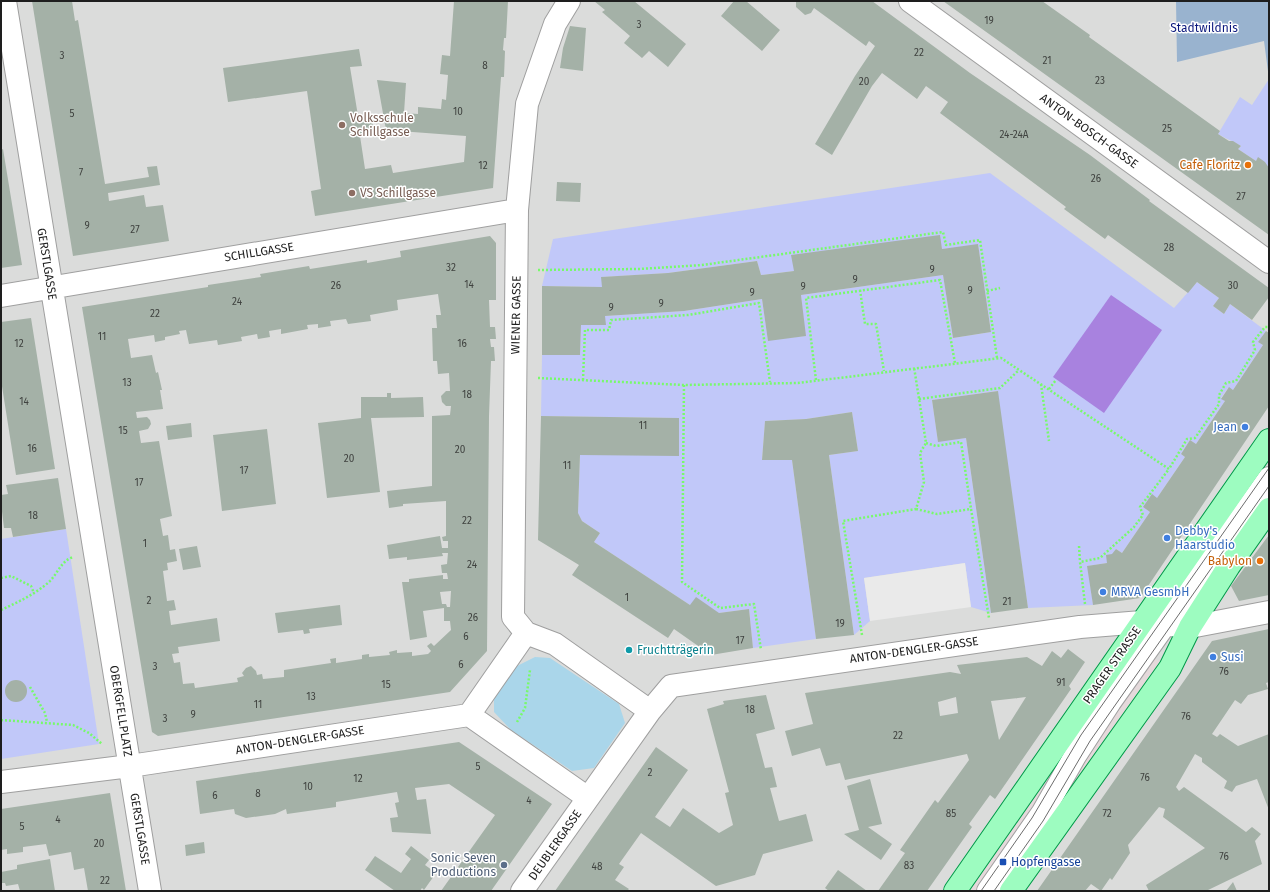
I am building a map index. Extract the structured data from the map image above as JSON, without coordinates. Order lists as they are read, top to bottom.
{
  "streets": {
    "main road": ["PRAGER STRASSE"],
    "street": [
      "ANTON-BOSCH-GASSE",
      "SCHILLGASSE",
      "GERSTLGASSE",
      "WIENER GASSE",
      "ANTON-DENGLER-GASSE",
      "OBERGFELLPLATZ",
      "DEUBLERGASSE"
    ]
  },
  "crossings": [
    ["SCHILLGASSE", "GERSTLGASSE"],
    ["SCHILLGASSE", "WIENER GASSE"],
    ["GERSTLGASSE", "ANTON-DENGLER-GASSE"],
    ["GERSTLGASSE", "OBERGFELLPLATZ"],
    ["ANTON-DENGLER-GASSE", "PRAGER STRASSE"],
    ["ANTON-DENGLER-GASSE", "OBERGFELLPLATZ"],
    ["ANTON-DENGLER-GASSE", "DEUBLERGASSE"]
  ],
  "parks": ["Stadtwildnis"],
  "places": {
    "other": [
      "Volksschule Schillgasse",
      "Cafe Floritz",
      "VS Schillgasse",
      "Jean",
      "Debby's Haarstudio",
      "Babylon",
      "MRVA GesmbH",
      "Fruchtträgerin",
      "Susi",
      "Sonic Seven Productions"
    ],
    "transit": ["Hopfengasse"]
  },
  "house_numbers": [
    "19",
    "3",
    "22",
    "3",
    "21",
    "8",
    "23",
    "20",
    "10",
    "5",
    "25",
    "24-24A",
    "12",
    "7",
    "26",
    "27",
    "9",
    "27",
    "28",
    "32",
    "9",
    "9",
    "14",
    "26",
    "30",
    "9",
    "9",
    "9",
    "24",
    "9",
    "9",
    "22",
    "11",
    "12",
    "16",
    "13",
    "18",
    "14",
    "11",
    "15",
    "16",
    "20",
    "20",
    "11",
    "17",
    "17",
    "18",
    "22",
    "1",
    "24",
    "1",
    "2",
    "21",
    "26",
    "19",
    "6",
    "17",
    "6",
    "3",
    "76",
    "91",
    "15",
    "13",
    "11",
    "18",
    "9",
    "76",
    "3",
    "22",
    "5",
    "2",
    "76",
    "12",
    "10",
    "8",
    "6",
    "4",
    "85",
    "72",
    "4",
    "5",
    "20",
    "76",
    "83",
    "48",
    "22"
  ]
}
